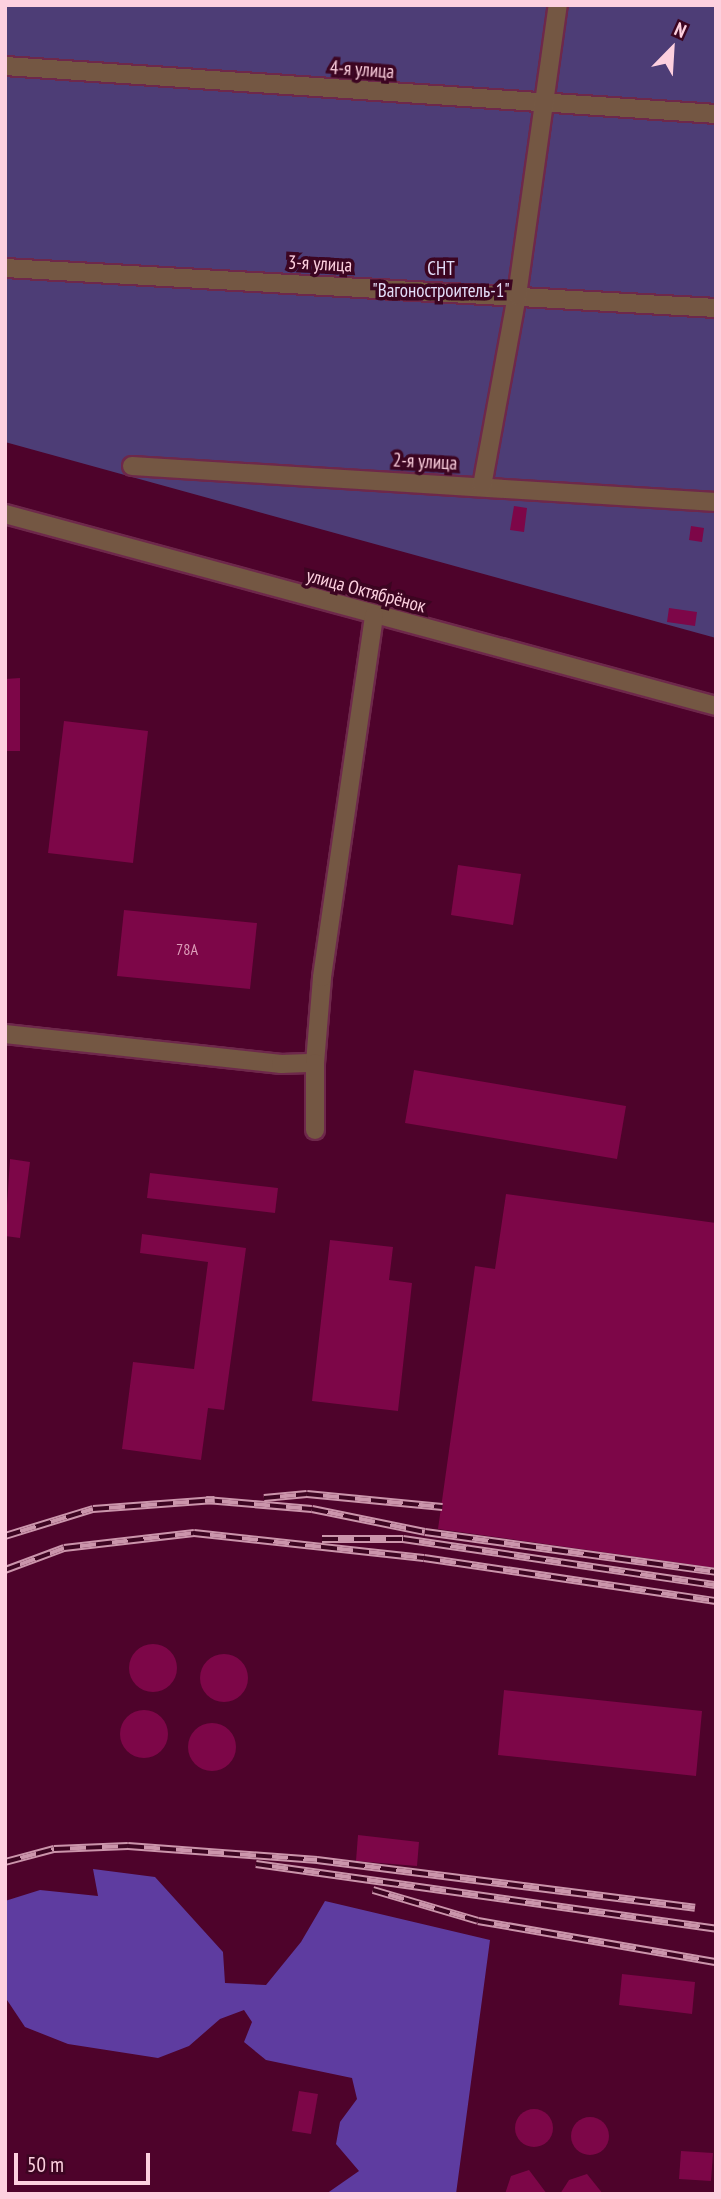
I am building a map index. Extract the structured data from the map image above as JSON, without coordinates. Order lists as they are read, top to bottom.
{
  "streets": {
    "street": [
      "4-я улица",
      "3-я улица",
      "2-я улица",
      "улица Октябрёнок"
    ]
  },
  "parks": ["СНТ \"Вагоностроитель-1\""],
  "house_numbers": ["78А"],
  "scale_bar": "50 m",
  "north": "top right"
}
